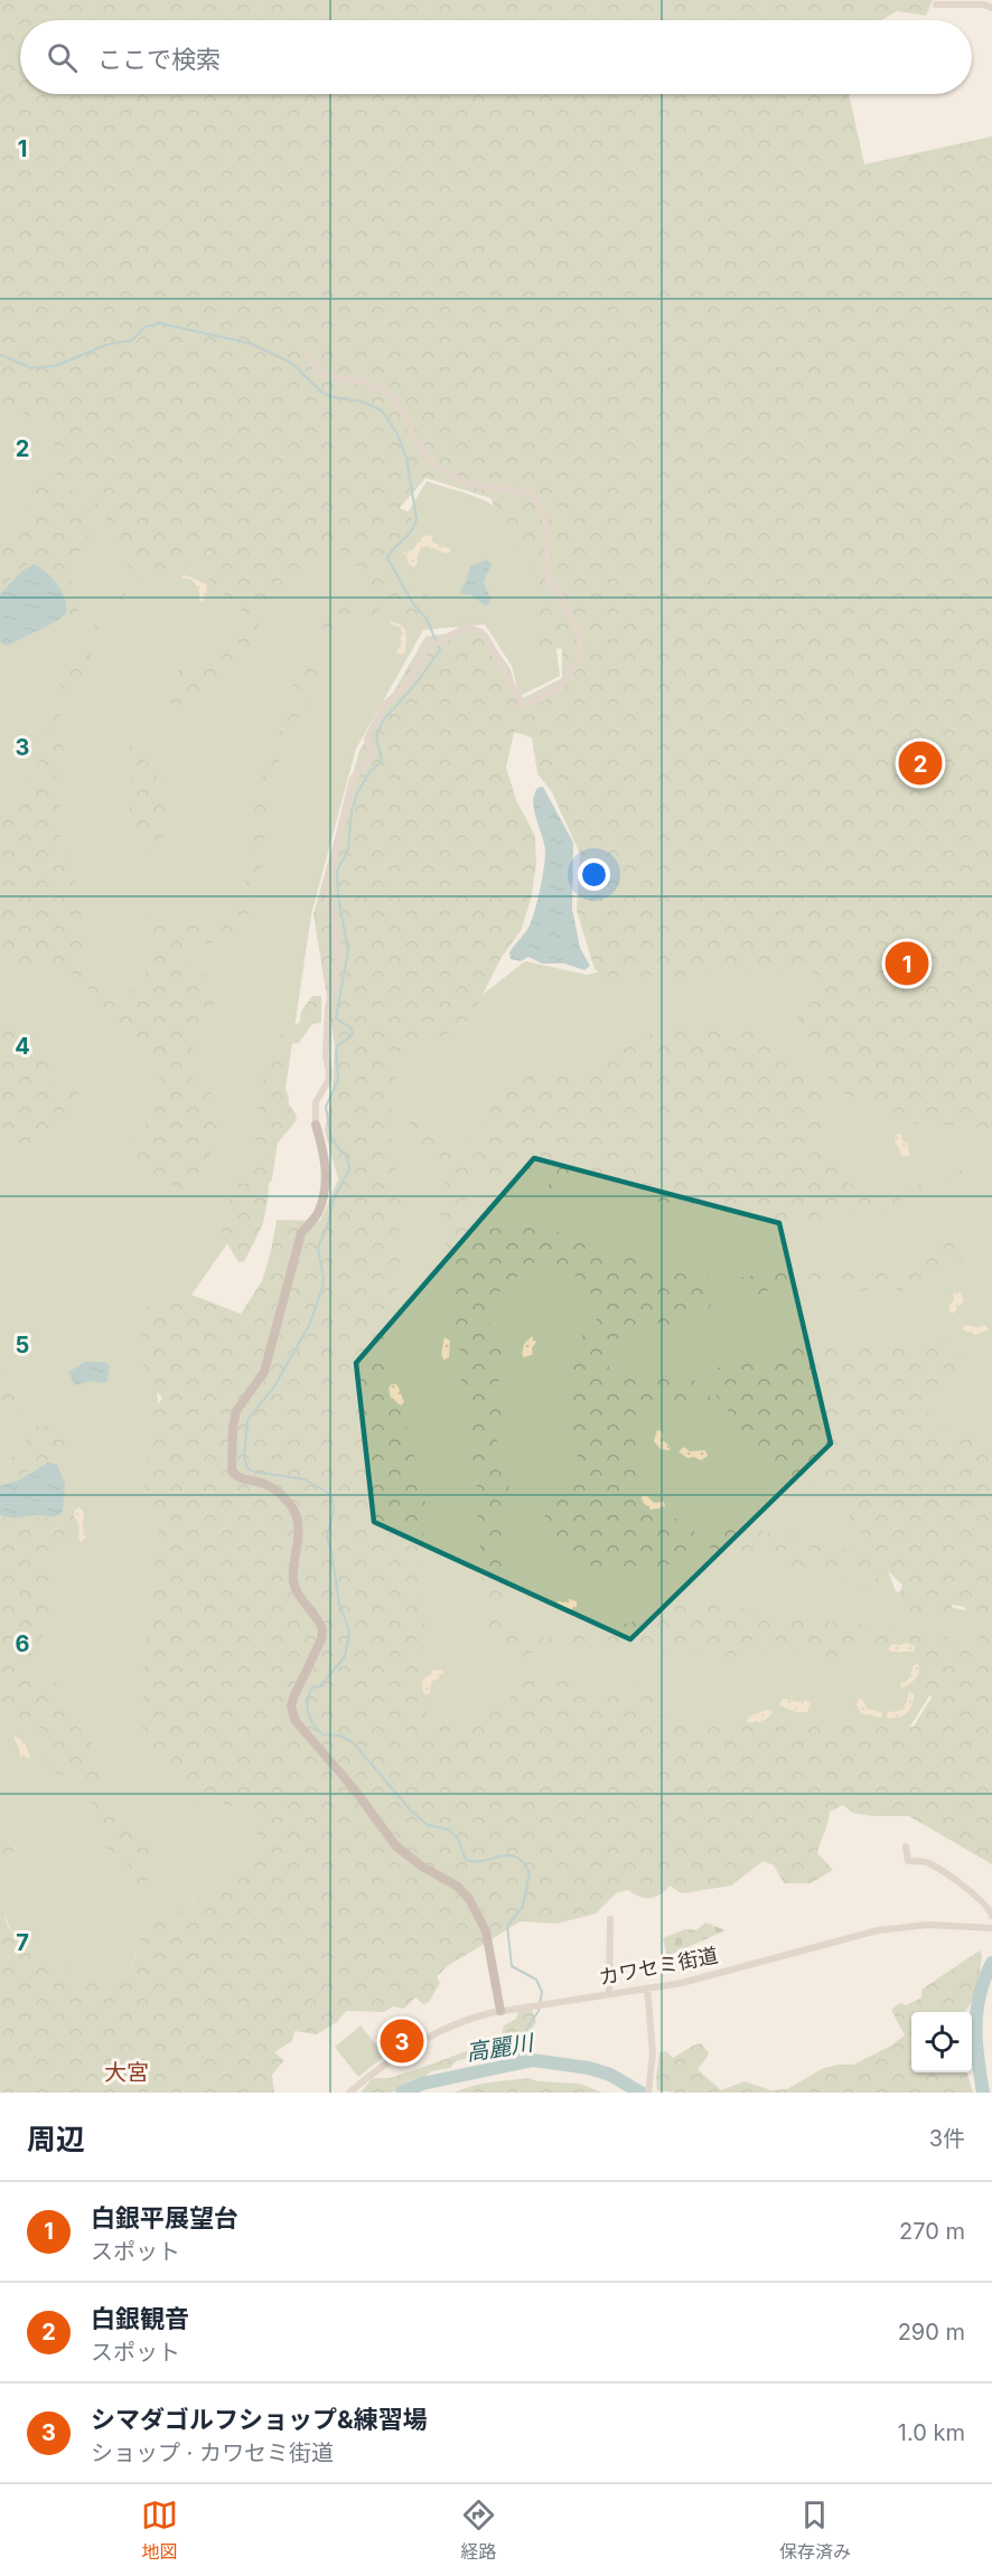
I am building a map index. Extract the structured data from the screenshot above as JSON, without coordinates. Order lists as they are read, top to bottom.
{
  "streets": {
    "street": ["カワセミ街道"]
  },
  "districts": ["大宮"],
  "water": ["高麗川"],
  "page": {
    "search": "ここで検索",
    "pins": ["2", "1", "3"],
    "heading": ["周辺", "3件"],
    "list": [
      {
        "mark": "1",
        "name": "白銀平展望台",
        "note": "スポット",
        "value": "270 m"
      },
      {
        "mark": "2",
        "name": "白銀観音",
        "note": "スポット",
        "value": "290 m"
      },
      {
        "mark": "3",
        "name": "シマダゴルフショップ&練習場",
        "note": "ショップ · カワセミ街道",
        "value": "1.0 km"
      }
    ],
    "nav": ["地図", "経路", "保存済み"]
  },
  "grid": {
    "rows": [
      "1",
      "2",
      "3",
      "4",
      "5",
      "6",
      "7"
    ]
  }
}
